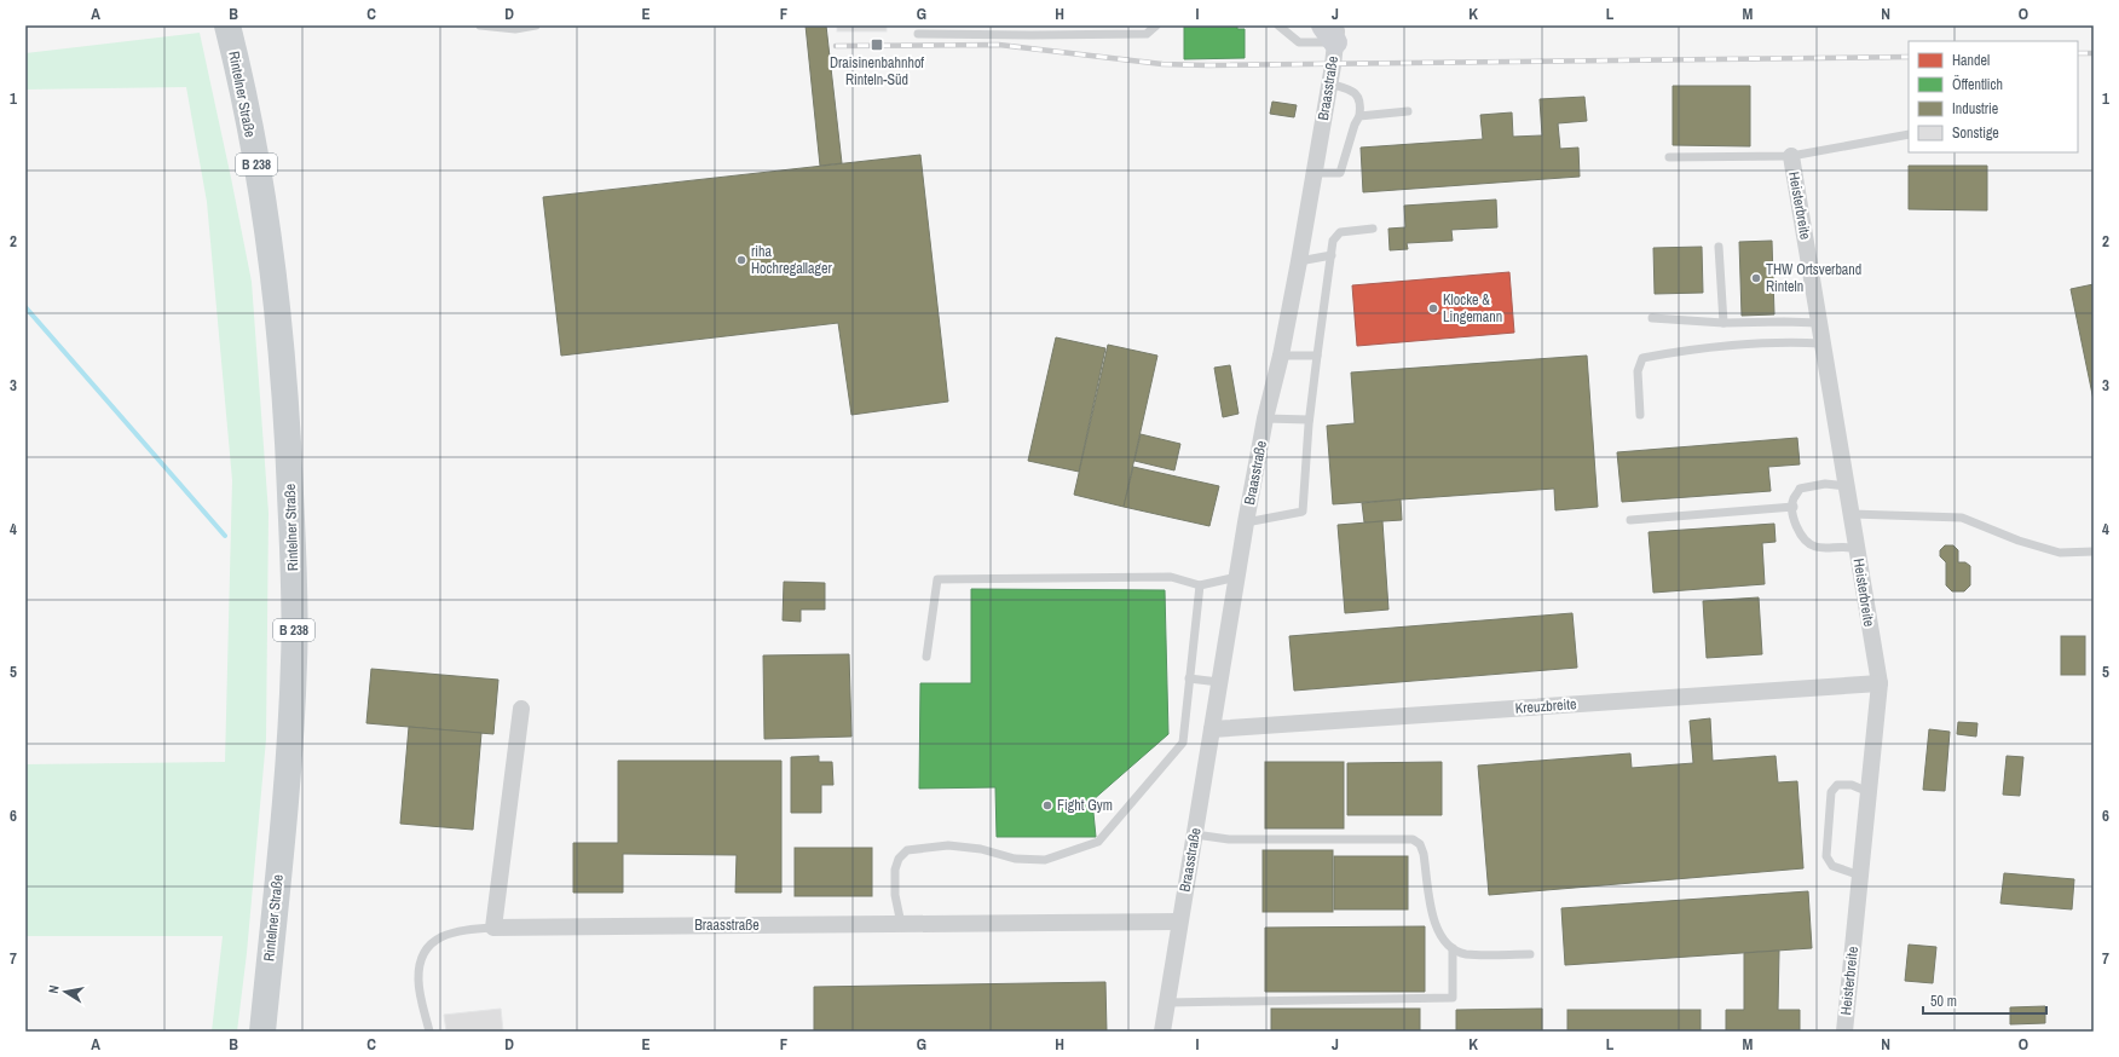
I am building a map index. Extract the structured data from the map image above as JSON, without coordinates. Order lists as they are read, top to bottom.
{
  "streets": {
    "main road": ["Rintelner Straße", "B 238"],
    "street": ["Braasstraße", "Heisterbreite", "Kreuzbreite"]
  },
  "crossings": [
    ["Braasstraße", "Kreuzbreite"],
    ["Heisterbreite", "Kreuzbreite"]
  ],
  "places": {
    "transit": ["Draisinenbahnhof Rinteln-Süd"],
    "other": [
      "riha Hochregallager",
      "THW Ortsverband Rinteln",
      "Klocke & Lingemann",
      "Fight Gym"
    ]
  },
  "legend": [
    "Handel",
    "Öffentlich",
    "Industrie",
    "Sonstige"
  ],
  "scale_bar": "50 m",
  "north": "left",
  "grid": {
    "columns": [
      "A",
      "B",
      "C",
      "D",
      "E",
      "F",
      "G",
      "H",
      "I",
      "J",
      "K",
      "L",
      "M",
      "N",
      "O"
    ],
    "rows": [
      "1",
      "2",
      "3",
      "4",
      "5",
      "6",
      "7"
    ]
  }
}
